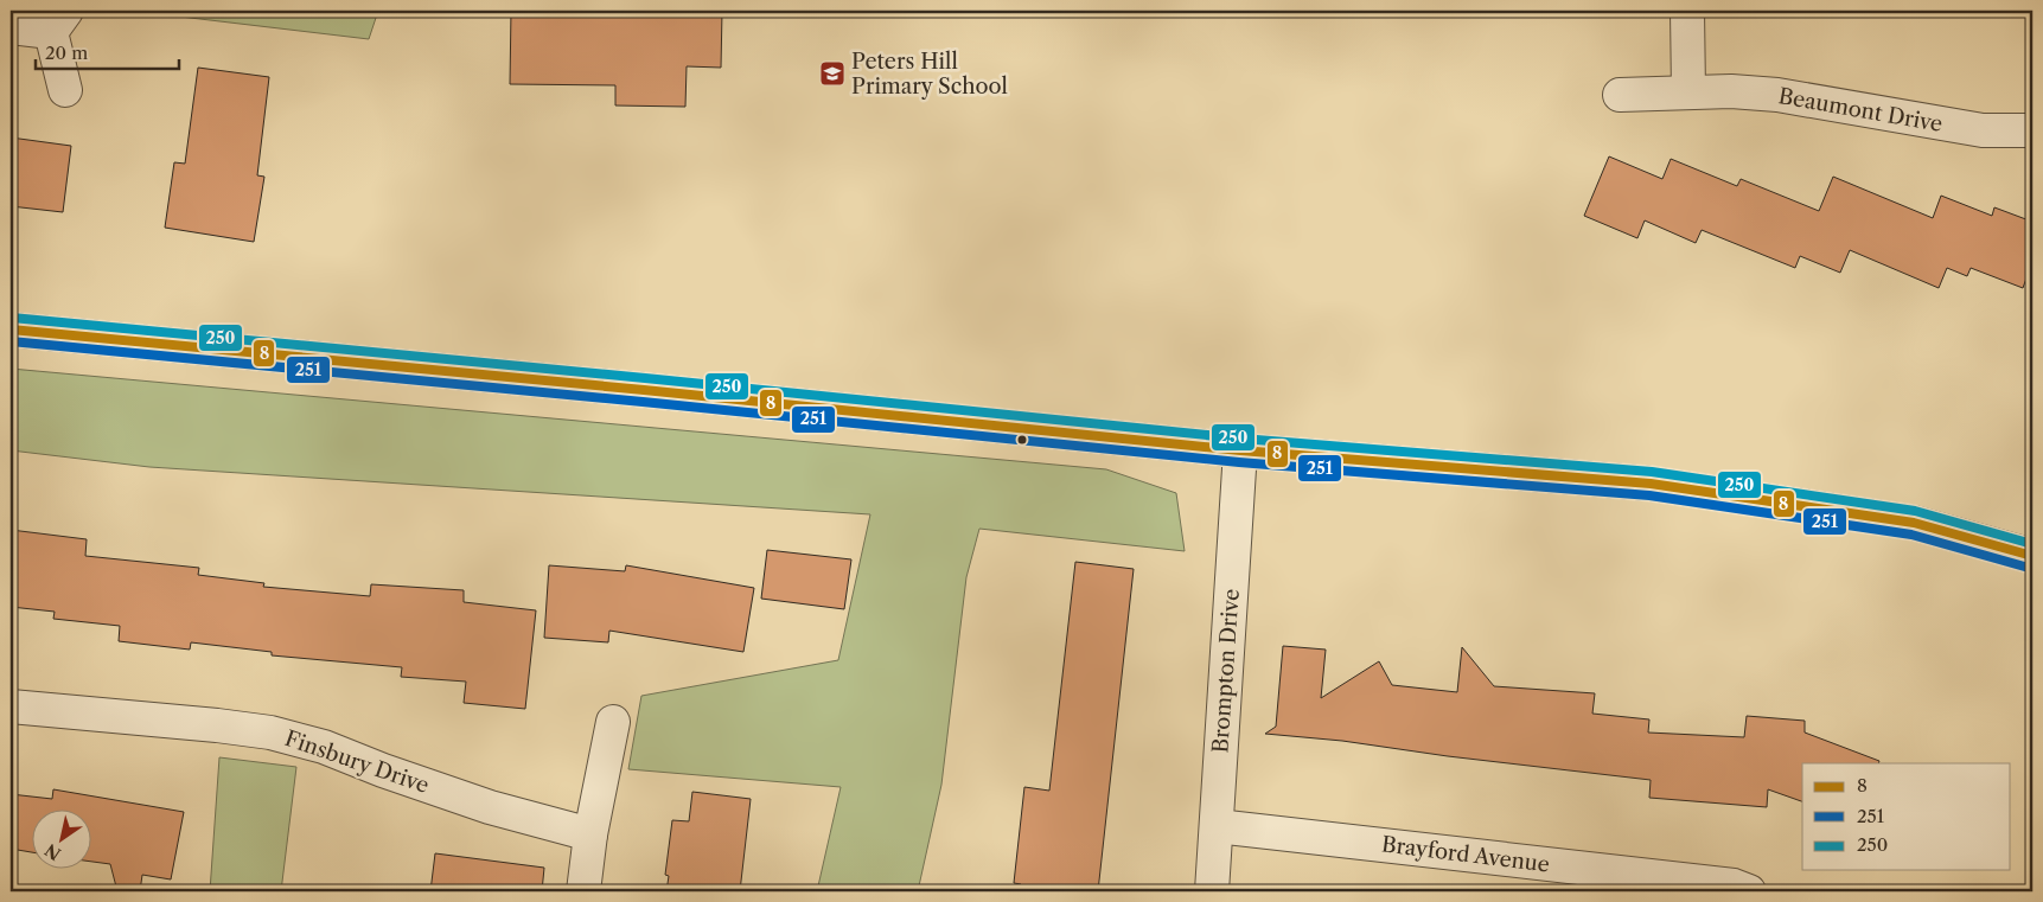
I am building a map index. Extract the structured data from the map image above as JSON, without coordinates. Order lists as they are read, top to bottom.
{
  "streets": {
    "street": [
      "Beaumont Drive",
      "Brompton Drive",
      "Finsbury Drive",
      "Brayford Avenue"
    ]
  },
  "crossings": [
    ["Brompton Drive", "Brayford Avenue"]
  ],
  "places": {
    "school or university": ["Peters Hill Primary School"]
  },
  "lines": ["transit line 250", "transit line 8", "transit line 251"],
  "legend": ["8", "251", "250"],
  "scale_bar": "20 m",
  "north": "bottom left"
}
